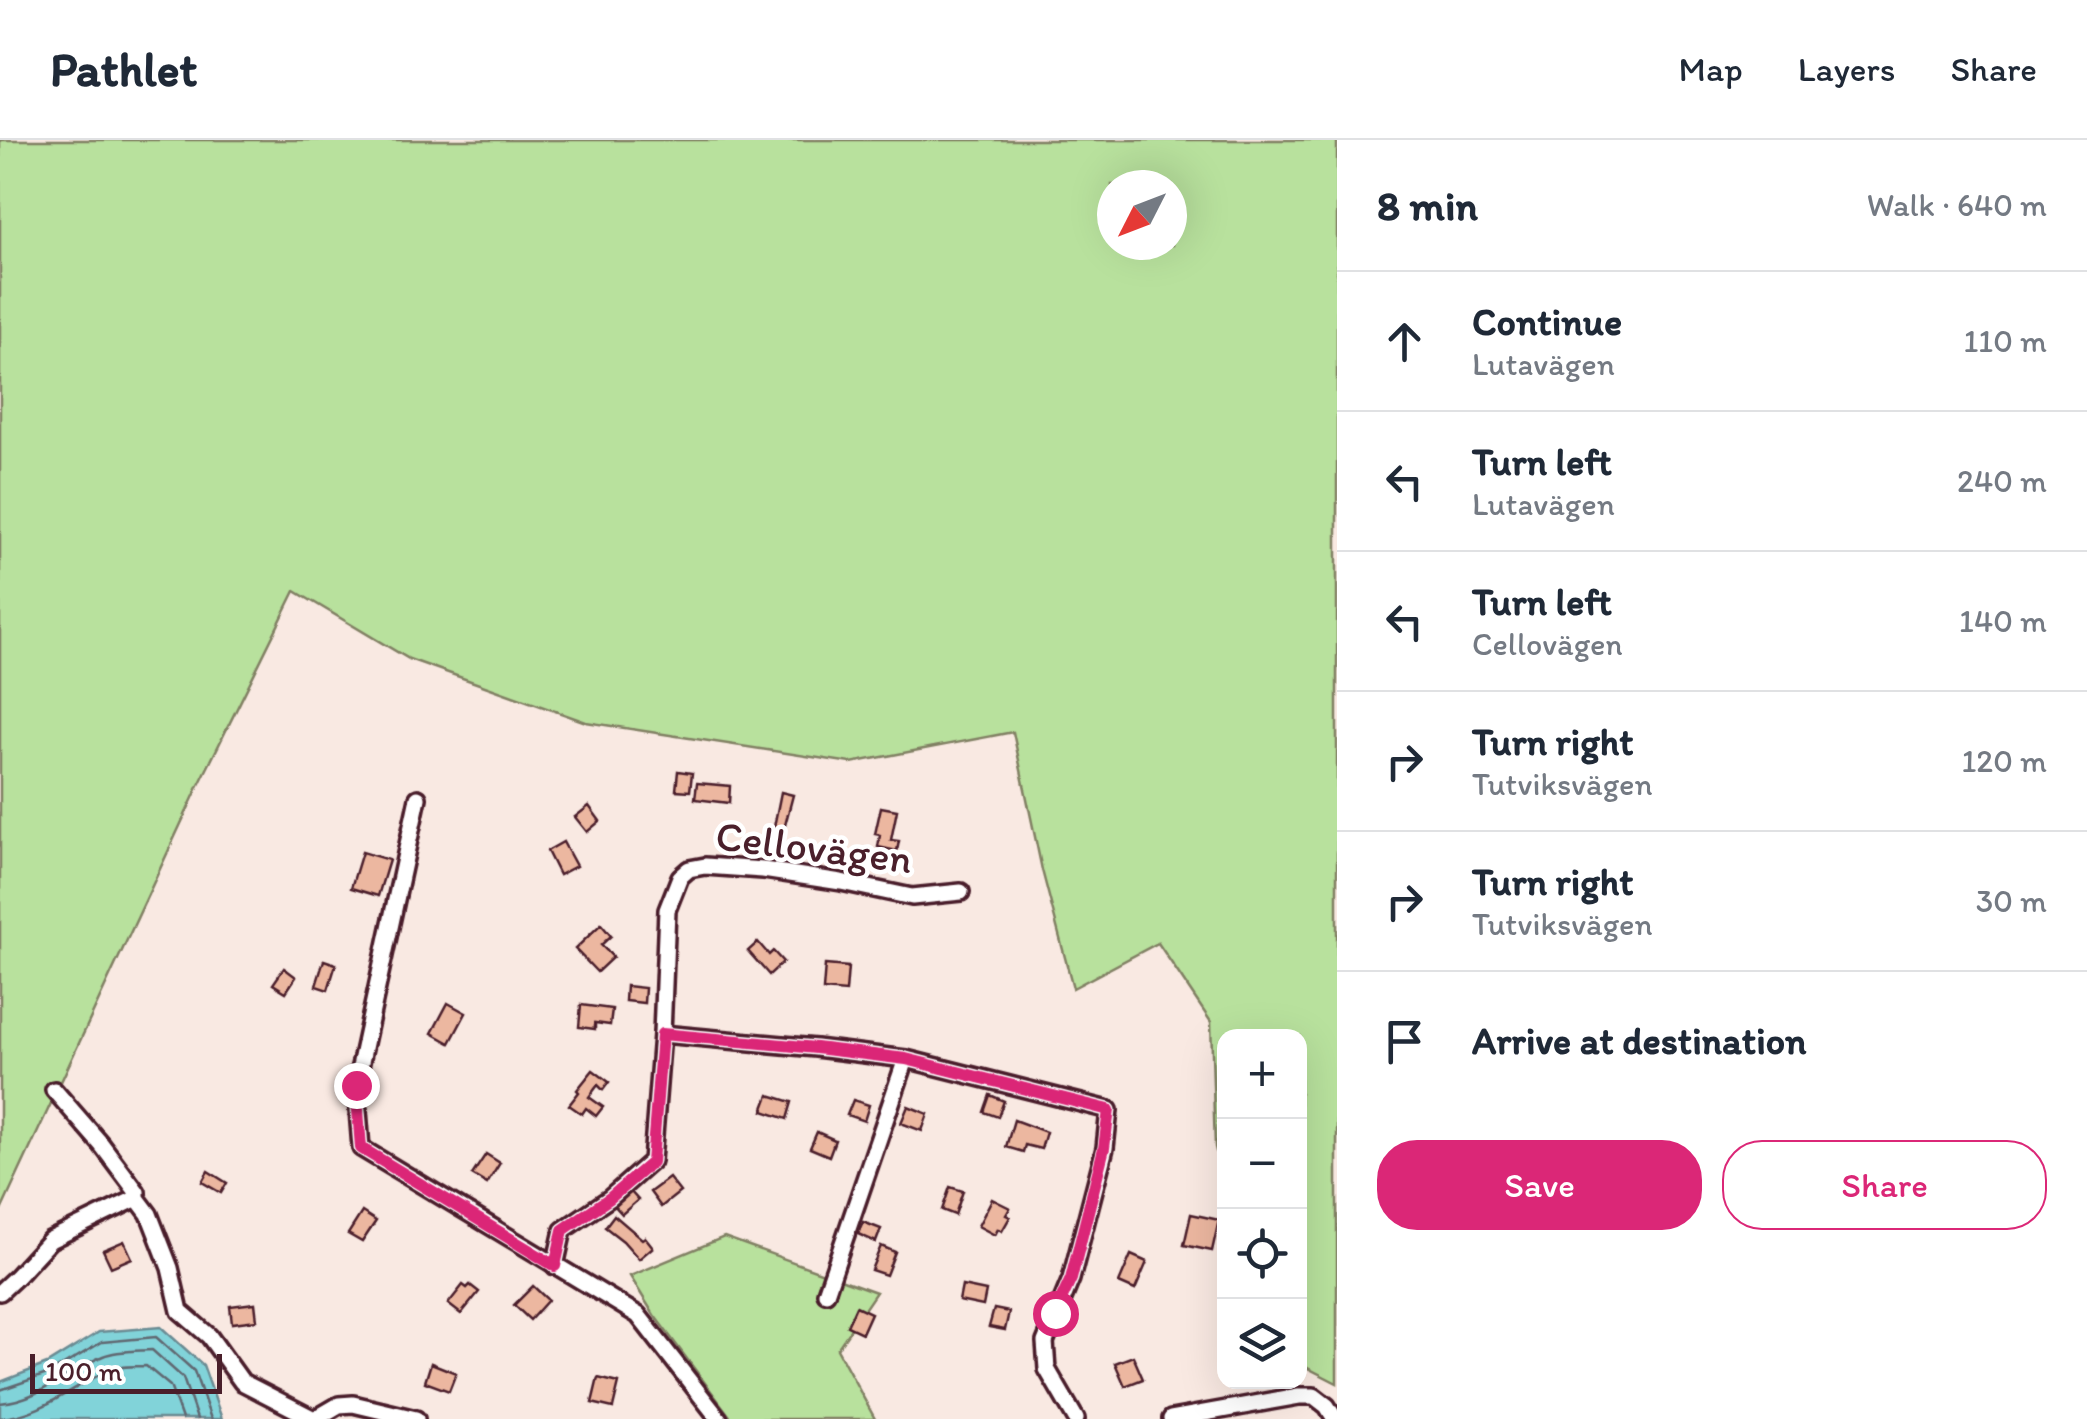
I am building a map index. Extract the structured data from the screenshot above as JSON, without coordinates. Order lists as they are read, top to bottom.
{
  "streets": {
    "street": ["Cellovägen"]
  },
  "scale_bar": "100 m",
  "north": "bottom left",
  "page": {
    "header": "Pathlet",
    "nav": ["Map", "Layers", "Share"],
    "heading": ["8 min", "Walk · 640 m"],
    "list": [
      ["Continue", "Lutavägen", "110 m"],
      ["Turn left", "Lutavägen", "240 m"],
      ["Turn left", "Cellovägen", "140 m"],
      ["Turn right", "Tutviksvägen", "120 m"],
      ["Turn right", "Tutviksvägen", "30 m"],
      "Arrive at destination"
    ],
    "map_buttons": ["+", "−"],
    "buttons": ["Save", "Share"],
    "scale": "100 m"
  }
}
